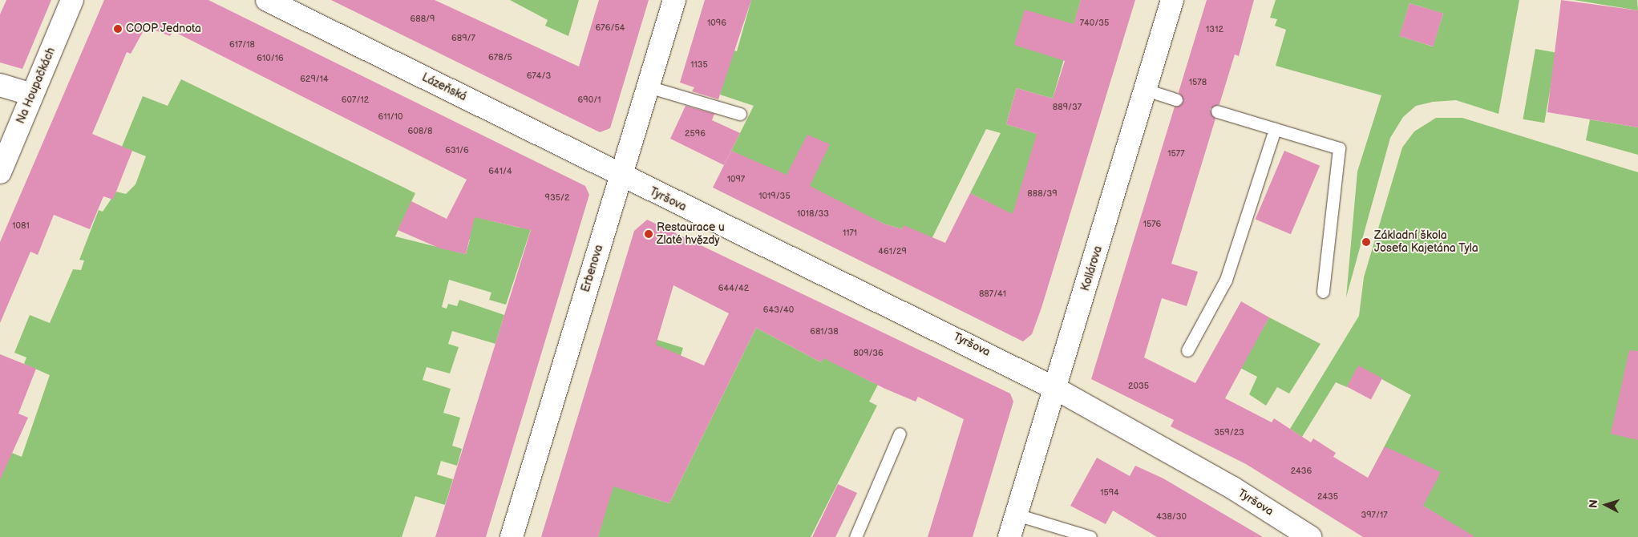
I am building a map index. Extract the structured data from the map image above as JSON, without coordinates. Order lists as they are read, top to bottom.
{
  "streets": {
    "street": [
      "Na Houpačkách",
      "Lázeňská",
      "Tyršova",
      "Erbenova",
      "Kollárova"
    ]
  },
  "crossings": [
    ["Lázeňská", "Tyršova"],
    ["Lázeňská", "Erbenova"],
    ["Tyršova", "Erbenova"],
    ["Tyršova", "Kollárova"]
  ],
  "places": ["COOP Jednota", "Restaurace u Zlaté hvězdy", "Základní škola Josefa Kajetána Tyla"],
  "house_numbers": [
    "688/9",
    "1096",
    "740/35",
    "676/54",
    "1312",
    "689/7",
    "617/18",
    "678/5",
    "610/16",
    "1135",
    "674/3",
    "629/14",
    "1578",
    "607/12",
    "690/1",
    "889/37",
    "611/10",
    "608/8",
    "2596",
    "631/6",
    "1577",
    "641/4",
    "1097",
    "888/39",
    "1019/35",
    "935/2",
    "1018/33",
    "1576",
    "1081",
    "1171",
    "461/29",
    "644/42",
    "887/41",
    "643/40",
    "681/38",
    "809/36",
    "2035",
    "359/23",
    "2436",
    "1594",
    "2435",
    "397/17",
    "438/30"
  ],
  "north": "left"
}
